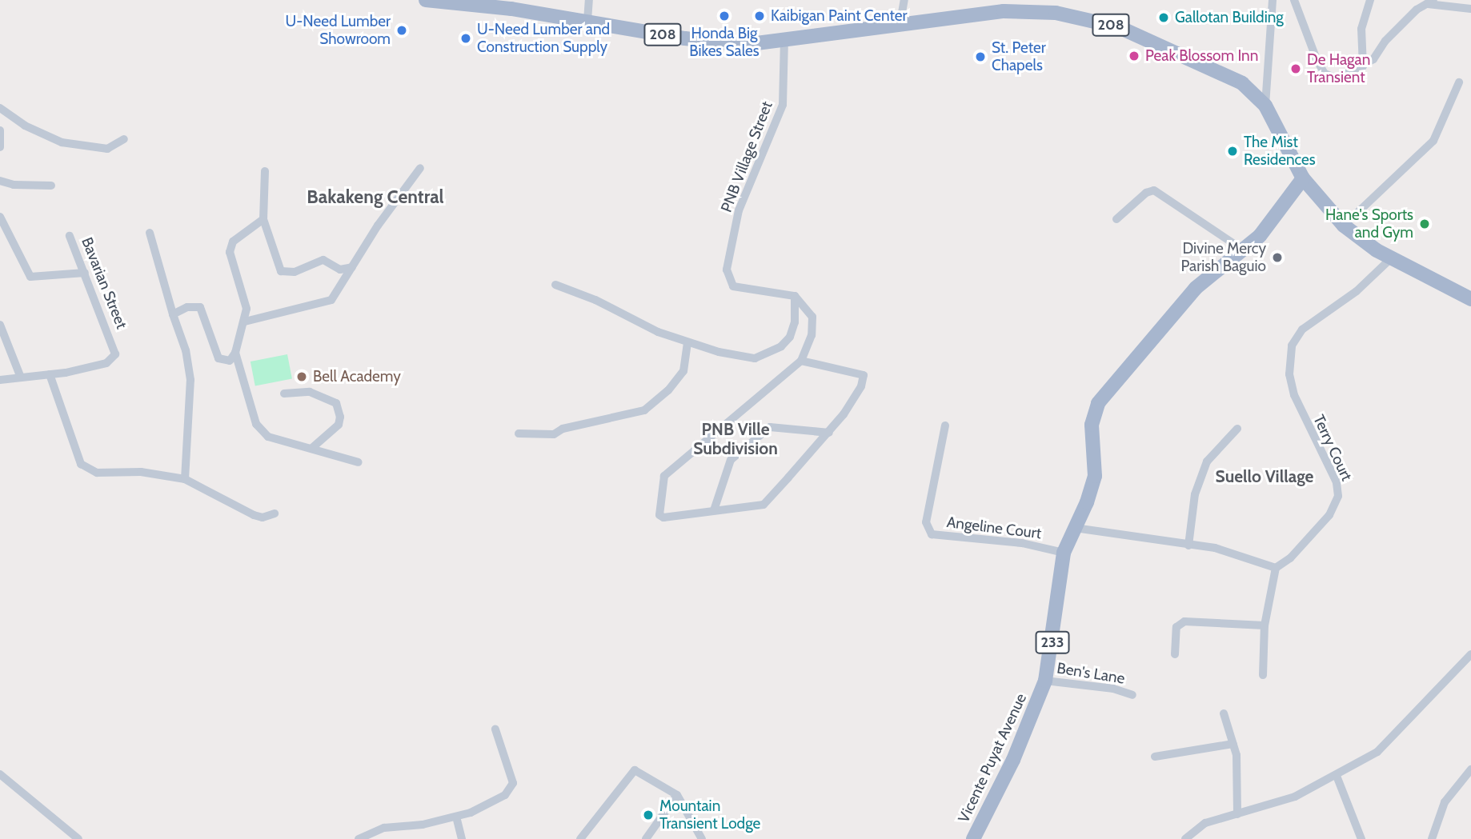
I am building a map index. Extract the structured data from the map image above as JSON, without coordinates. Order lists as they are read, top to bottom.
{
  "streets": {
    "main road": ["208", "233", "Vicente Puyat Avenue"],
    "street": [
      "PNB Village Street",
      "Bavarian Street",
      "Terry Court",
      "Angeline Court",
      "Ben's Lane"
    ]
  },
  "crossings": [
    ["208", "PNB Village Street"],
    ["208", "Terry Court"],
    ["208", "Vicente Puyat Avenue"],
    ["Angeline Court", "Vicente Puyat Avenue"],
    ["Ben's Lane", "Vicente Puyat Avenue"]
  ],
  "districts": ["Bakakeng Central", "PNB Ville Subdivision", "Suello Village"],
  "places": [
    "Honda Big Bikes Sales",
    "Kaibigan Paint Center",
    "Gallotan Building",
    "U-Need Lumber Showroom",
    "U-Need Lumber and Construction Supply",
    "Peak Blossom Inn",
    "St. Peter Chapels",
    "De Hagan Transient",
    "The Mist Residences",
    "Hane's Sports and Gym",
    "Divine Mercy Parish Baguio",
    "Bell Academy",
    "Mountain Transient Lodge"
  ]
}
